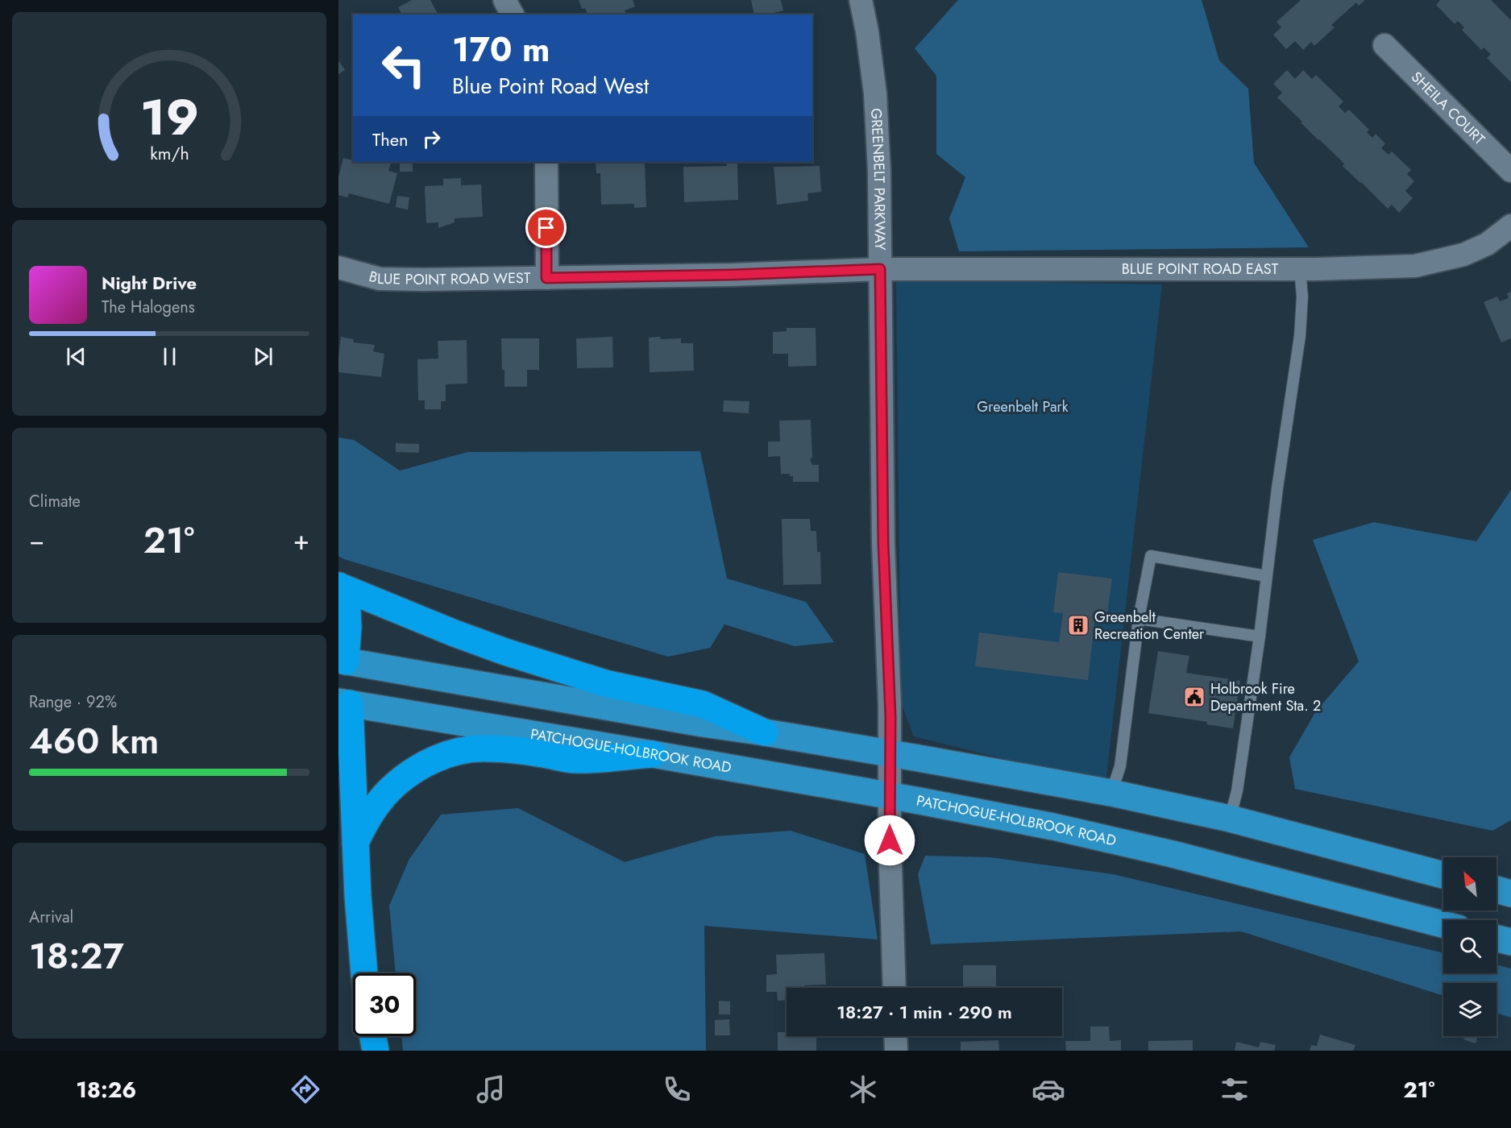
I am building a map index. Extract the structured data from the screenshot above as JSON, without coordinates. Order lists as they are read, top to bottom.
{
  "streets": {
    "main road": ["PATCHOGUE-HOLBROOK ROAD"],
    "street": [
      "SHEILA COURT",
      "GREENBELT PARKWAY",
      "BLUE POINT ROAD EAST",
      "BLUE POINT ROAD WEST"
    ]
  },
  "crossings": [
    ["GREENBELT PARKWAY", "BLUE POINT ROAD EAST"],
    ["GREENBELT PARKWAY", "BLUE POINT ROAD WEST"],
    ["GREENBELT PARKWAY", "PATCHOGUE-HOLBROOK ROAD"],
    ["BLUE POINT ROAD EAST", "BLUE POINT ROAD WEST"]
  ],
  "parks": ["Greenbelt Park"],
  "places": {
    "building": ["Greenbelt Recreation Center"],
    "public building": ["Holbrook Fire Department Sta. 2"]
  },
  "north": "top left",
  "page": {
    "turn": ["170 m", "Blue Point Road West"],
    "then": "Then",
    "song": ["Night Drive", "The Halogens"],
    "tile": [
      "Climate",
      ["Range · 92%", "460 km"],
      ["Arrival", "18:27"]
    ],
    "heat": ["−", "21°", "+"],
    "limit": "30",
    "trip": "18:27 · 1 min · 290 m",
    "tabs": ["18:26", "21°"],
    "gauge": ["19", "km/h"]
  }
}
